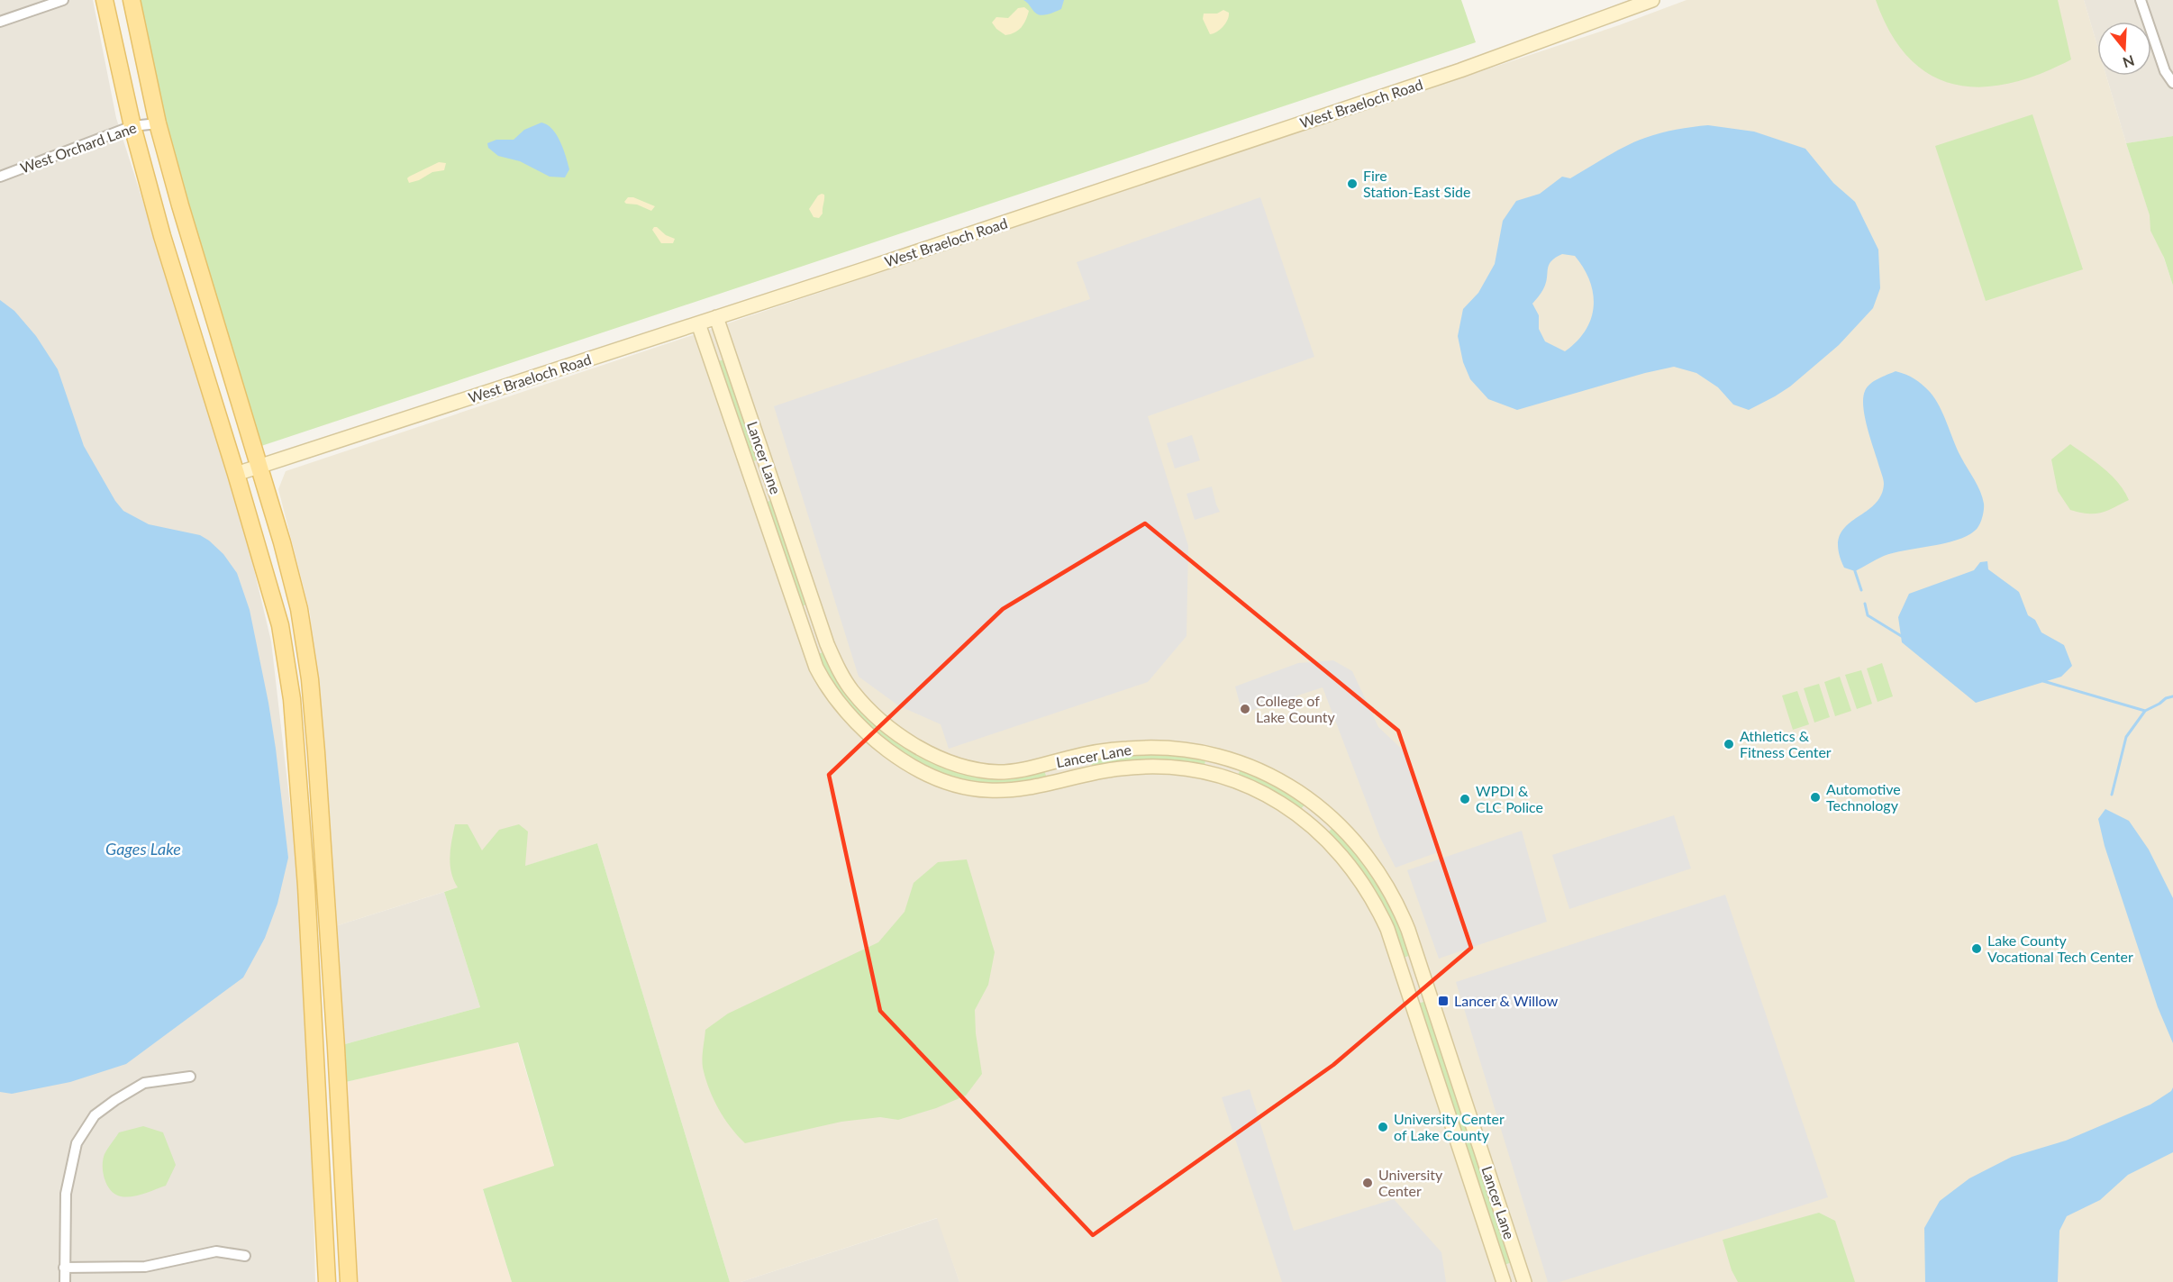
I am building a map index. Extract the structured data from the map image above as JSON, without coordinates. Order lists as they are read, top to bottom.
{
  "streets": {
    "street": ["West Braeloch Road", "West Orchard Lane", "Lancer Lane"]
  },
  "crossings": [
    ["West Braeloch Road", "Lancer Lane"]
  ],
  "water": ["Gages Lake"],
  "places": {
    "other": [
      "Fire Station-East Side",
      "College of Lake County",
      "Athletics & Fitness Center",
      "Automotive Technology",
      "WPDI & CLC Police",
      "Lake County Vocational Tech Center",
      "University Center of Lake County",
      "University Center"
    ],
    "transit": ["Lancer & Willow"]
  },
  "north": "bottom"
}
